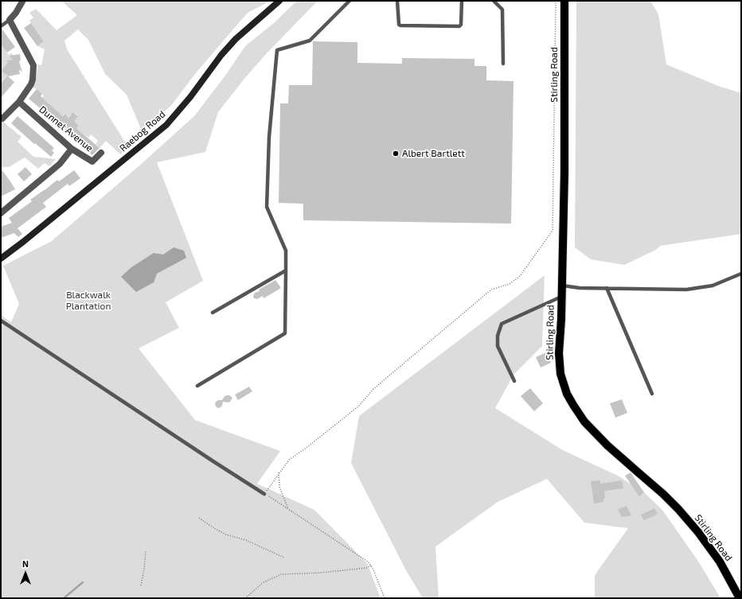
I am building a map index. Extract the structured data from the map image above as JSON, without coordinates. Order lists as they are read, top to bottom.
{
  "streets": {
    "main road": ["Stirling Road", "Raebog Road"],
    "street": ["Dunnet Avenue"]
  },
  "parks": ["Blackwalk Plantation"],
  "places": ["Albert Bartlett"],
  "north": "top"
}
